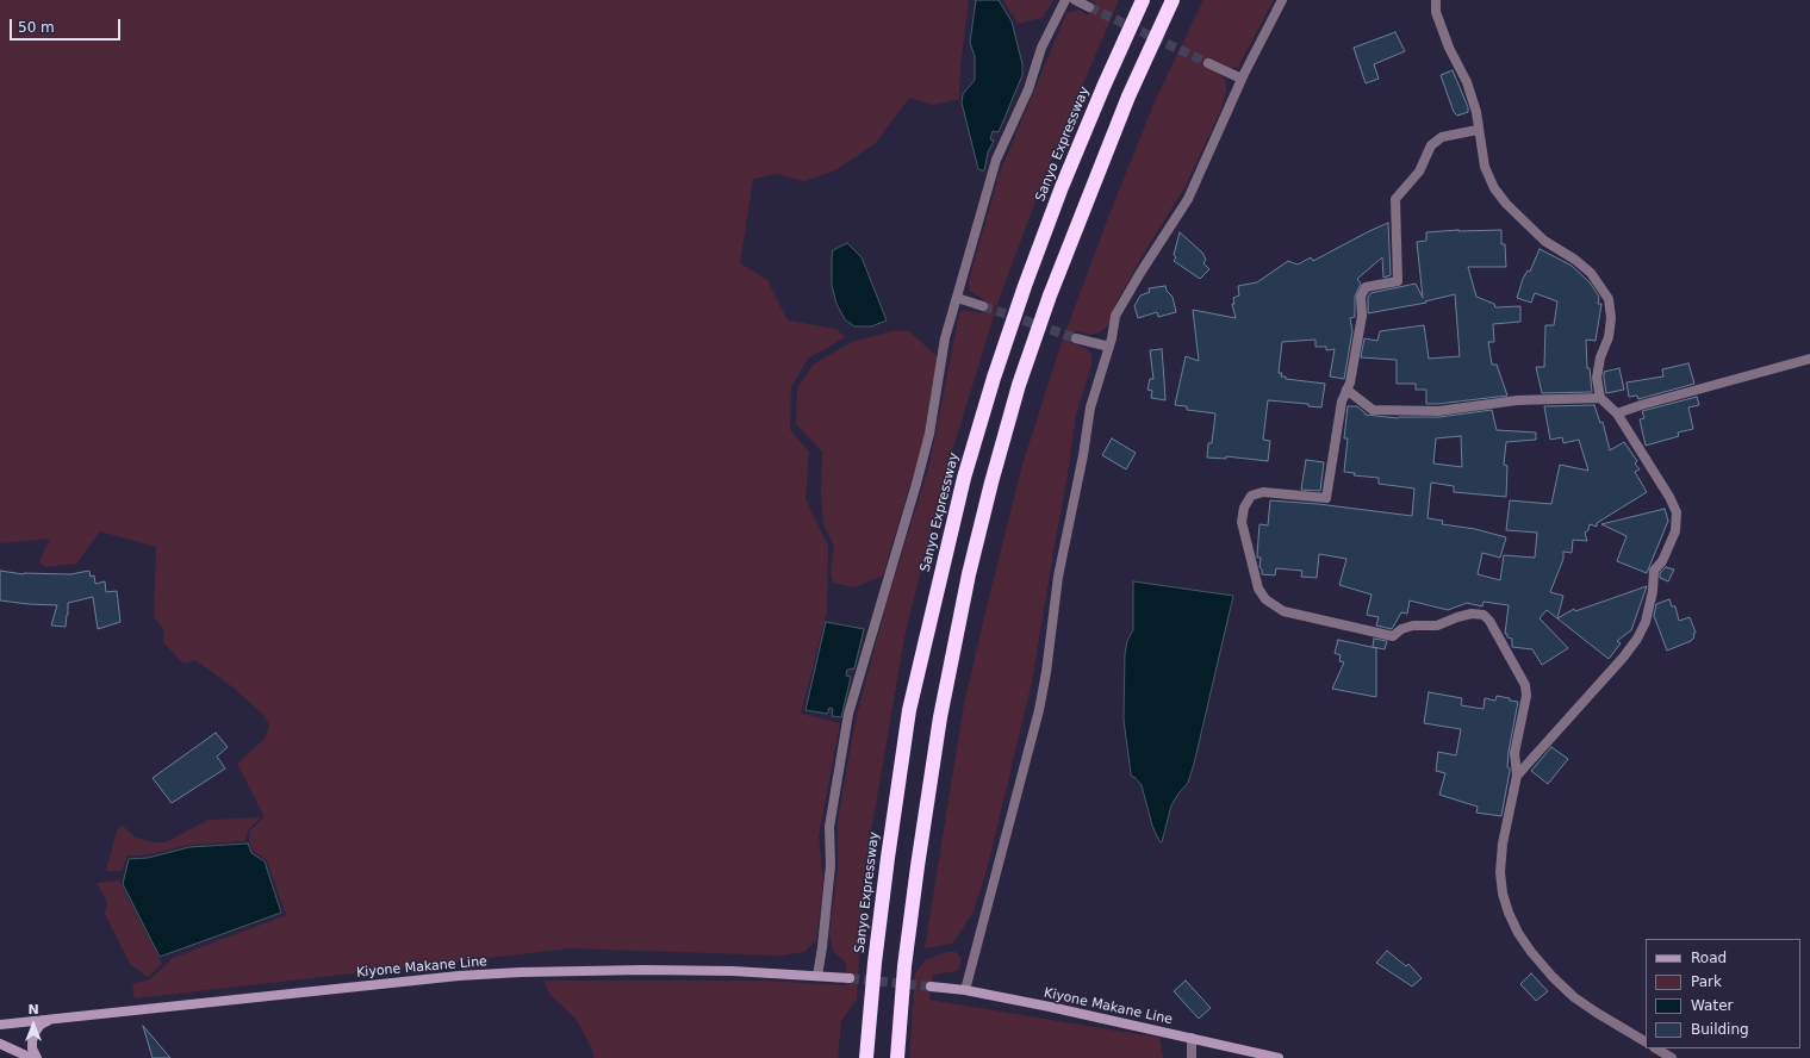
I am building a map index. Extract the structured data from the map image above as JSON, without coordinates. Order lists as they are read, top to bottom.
{
  "streets": {
    "highway": ["Sanyo Expressway"],
    "main road": ["Kiyone Makane Line"]
  },
  "legend": [
    "Road",
    "Park",
    "Water",
    "Building"
  ],
  "scale_bar": "50 m",
  "north": "top"
}
